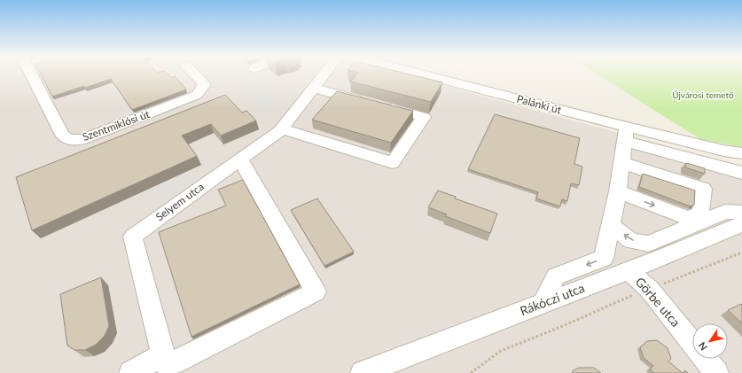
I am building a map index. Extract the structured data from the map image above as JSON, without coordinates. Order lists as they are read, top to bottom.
{
  "streets": {
    "street": [
      "Palánki út",
      "Szentmiklósi út",
      "Selyem utca",
      "Rákóczi utca",
      "Görbe utca"
    ]
  },
  "crossings": [
    ["Rákóczi utca", "Görbe utca"]
  ],
  "parks": ["Újvárosi temető"],
  "north": "bottom left"
}
